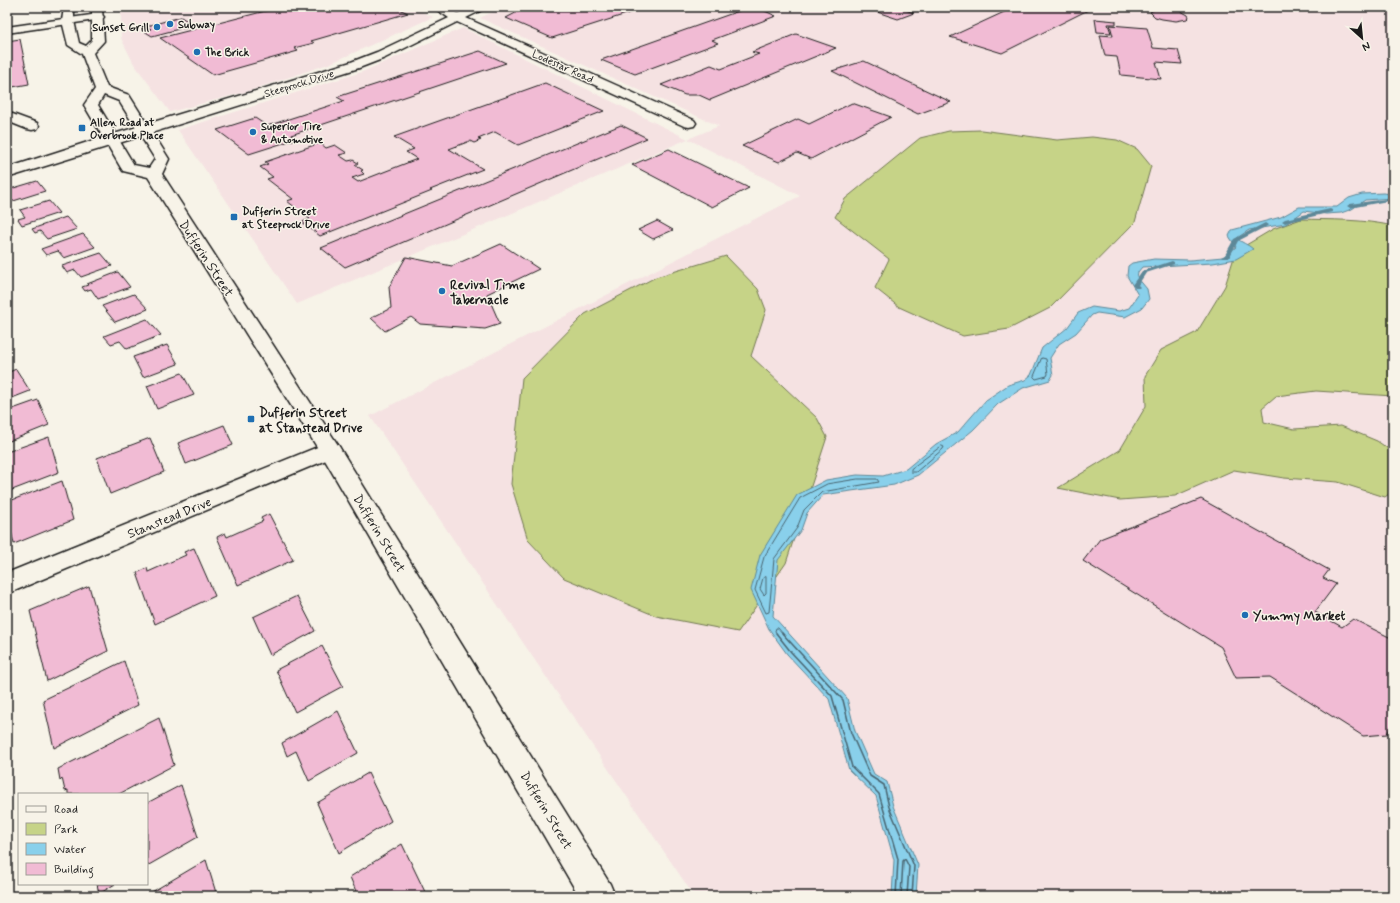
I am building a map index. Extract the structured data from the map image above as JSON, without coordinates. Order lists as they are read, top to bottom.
{
  "streets": {
    "main road": [
      "Lodestar Road",
      "Steeprock Drive",
      "Dufferin Street",
      "Stanstead Drive"
    ]
  },
  "crossings": [
    ["Lodestar Road", "Steeprock Drive"],
    ["Dufferin Street", "Stanstead Drive"]
  ],
  "places": {
    "other": [
      "Subway",
      "Sunset Grill",
      "The Brick",
      "Superior Tire & Automotive",
      "Revival Time Tabernacle",
      "Yummy Market"
    ],
    "transit": ["Allen Road at Overbrook Place", "Dufferin Street at Steeprock Drive", "Dufferin Street at Stanstead Drive"]
  },
  "legend": [
    "Road",
    "Park",
    "Water",
    "Building"
  ],
  "north": "bottom right"
}
